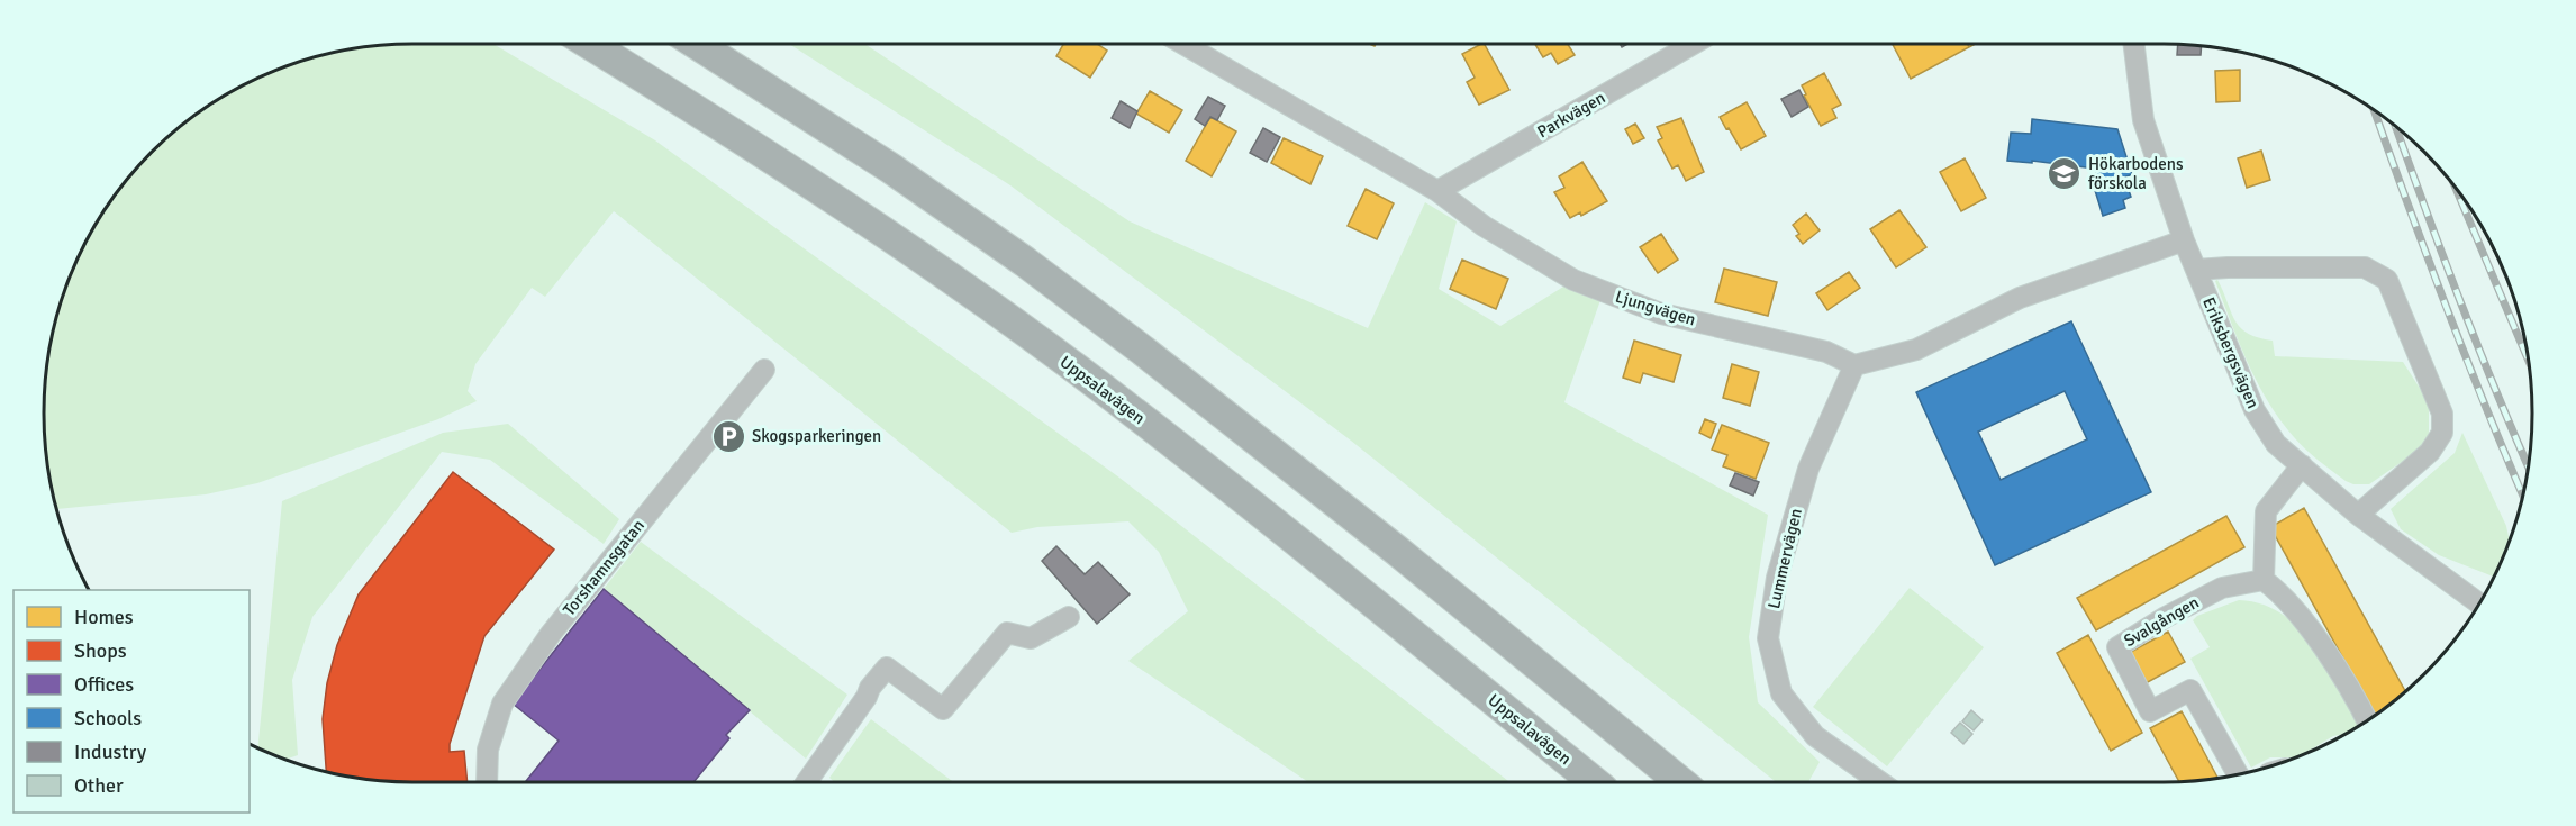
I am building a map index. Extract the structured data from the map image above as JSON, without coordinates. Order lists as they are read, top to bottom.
{
  "streets": {
    "highway": ["Uppsalavägen"],
    "street": [
      "Parkvägen",
      "Ljungvägen",
      "Eriksbergsvägen",
      "Lummervägen",
      "Torshamnsgatan",
      "Svalgången"
    ]
  },
  "crossings": [
    ["Parkvägen", "Ljungvägen"],
    ["Ljungvägen", "Lummervägen"]
  ],
  "places": {
    "school or university": ["Hökarbodens förskola"],
    "parking": ["Skogsparkeringen"]
  },
  "legend": [
    "Homes",
    "Shops",
    "Offices",
    "Schools",
    "Industry",
    "Other"
  ]
}
